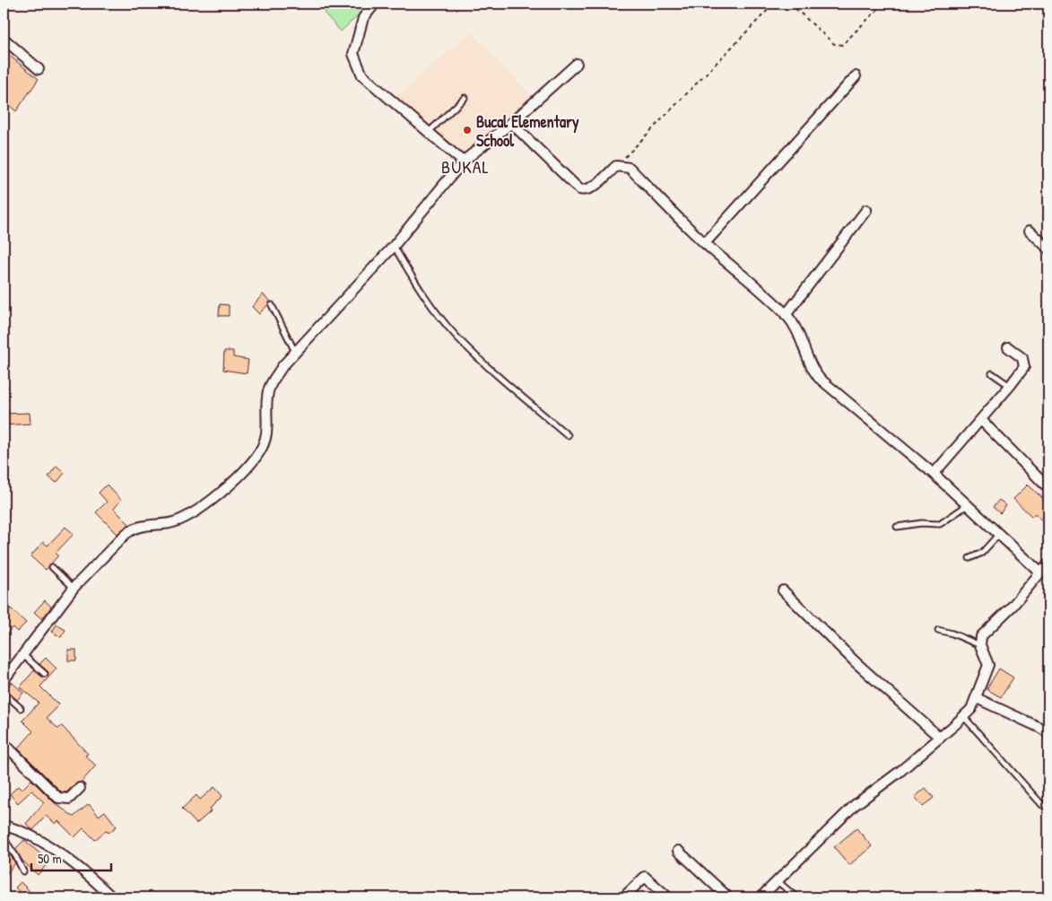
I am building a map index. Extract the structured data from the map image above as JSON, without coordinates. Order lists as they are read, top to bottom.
{
  "districts": ["BUKAL"],
  "places": ["Bucal Elementary School"],
  "scale_bar": "50 m"
}
